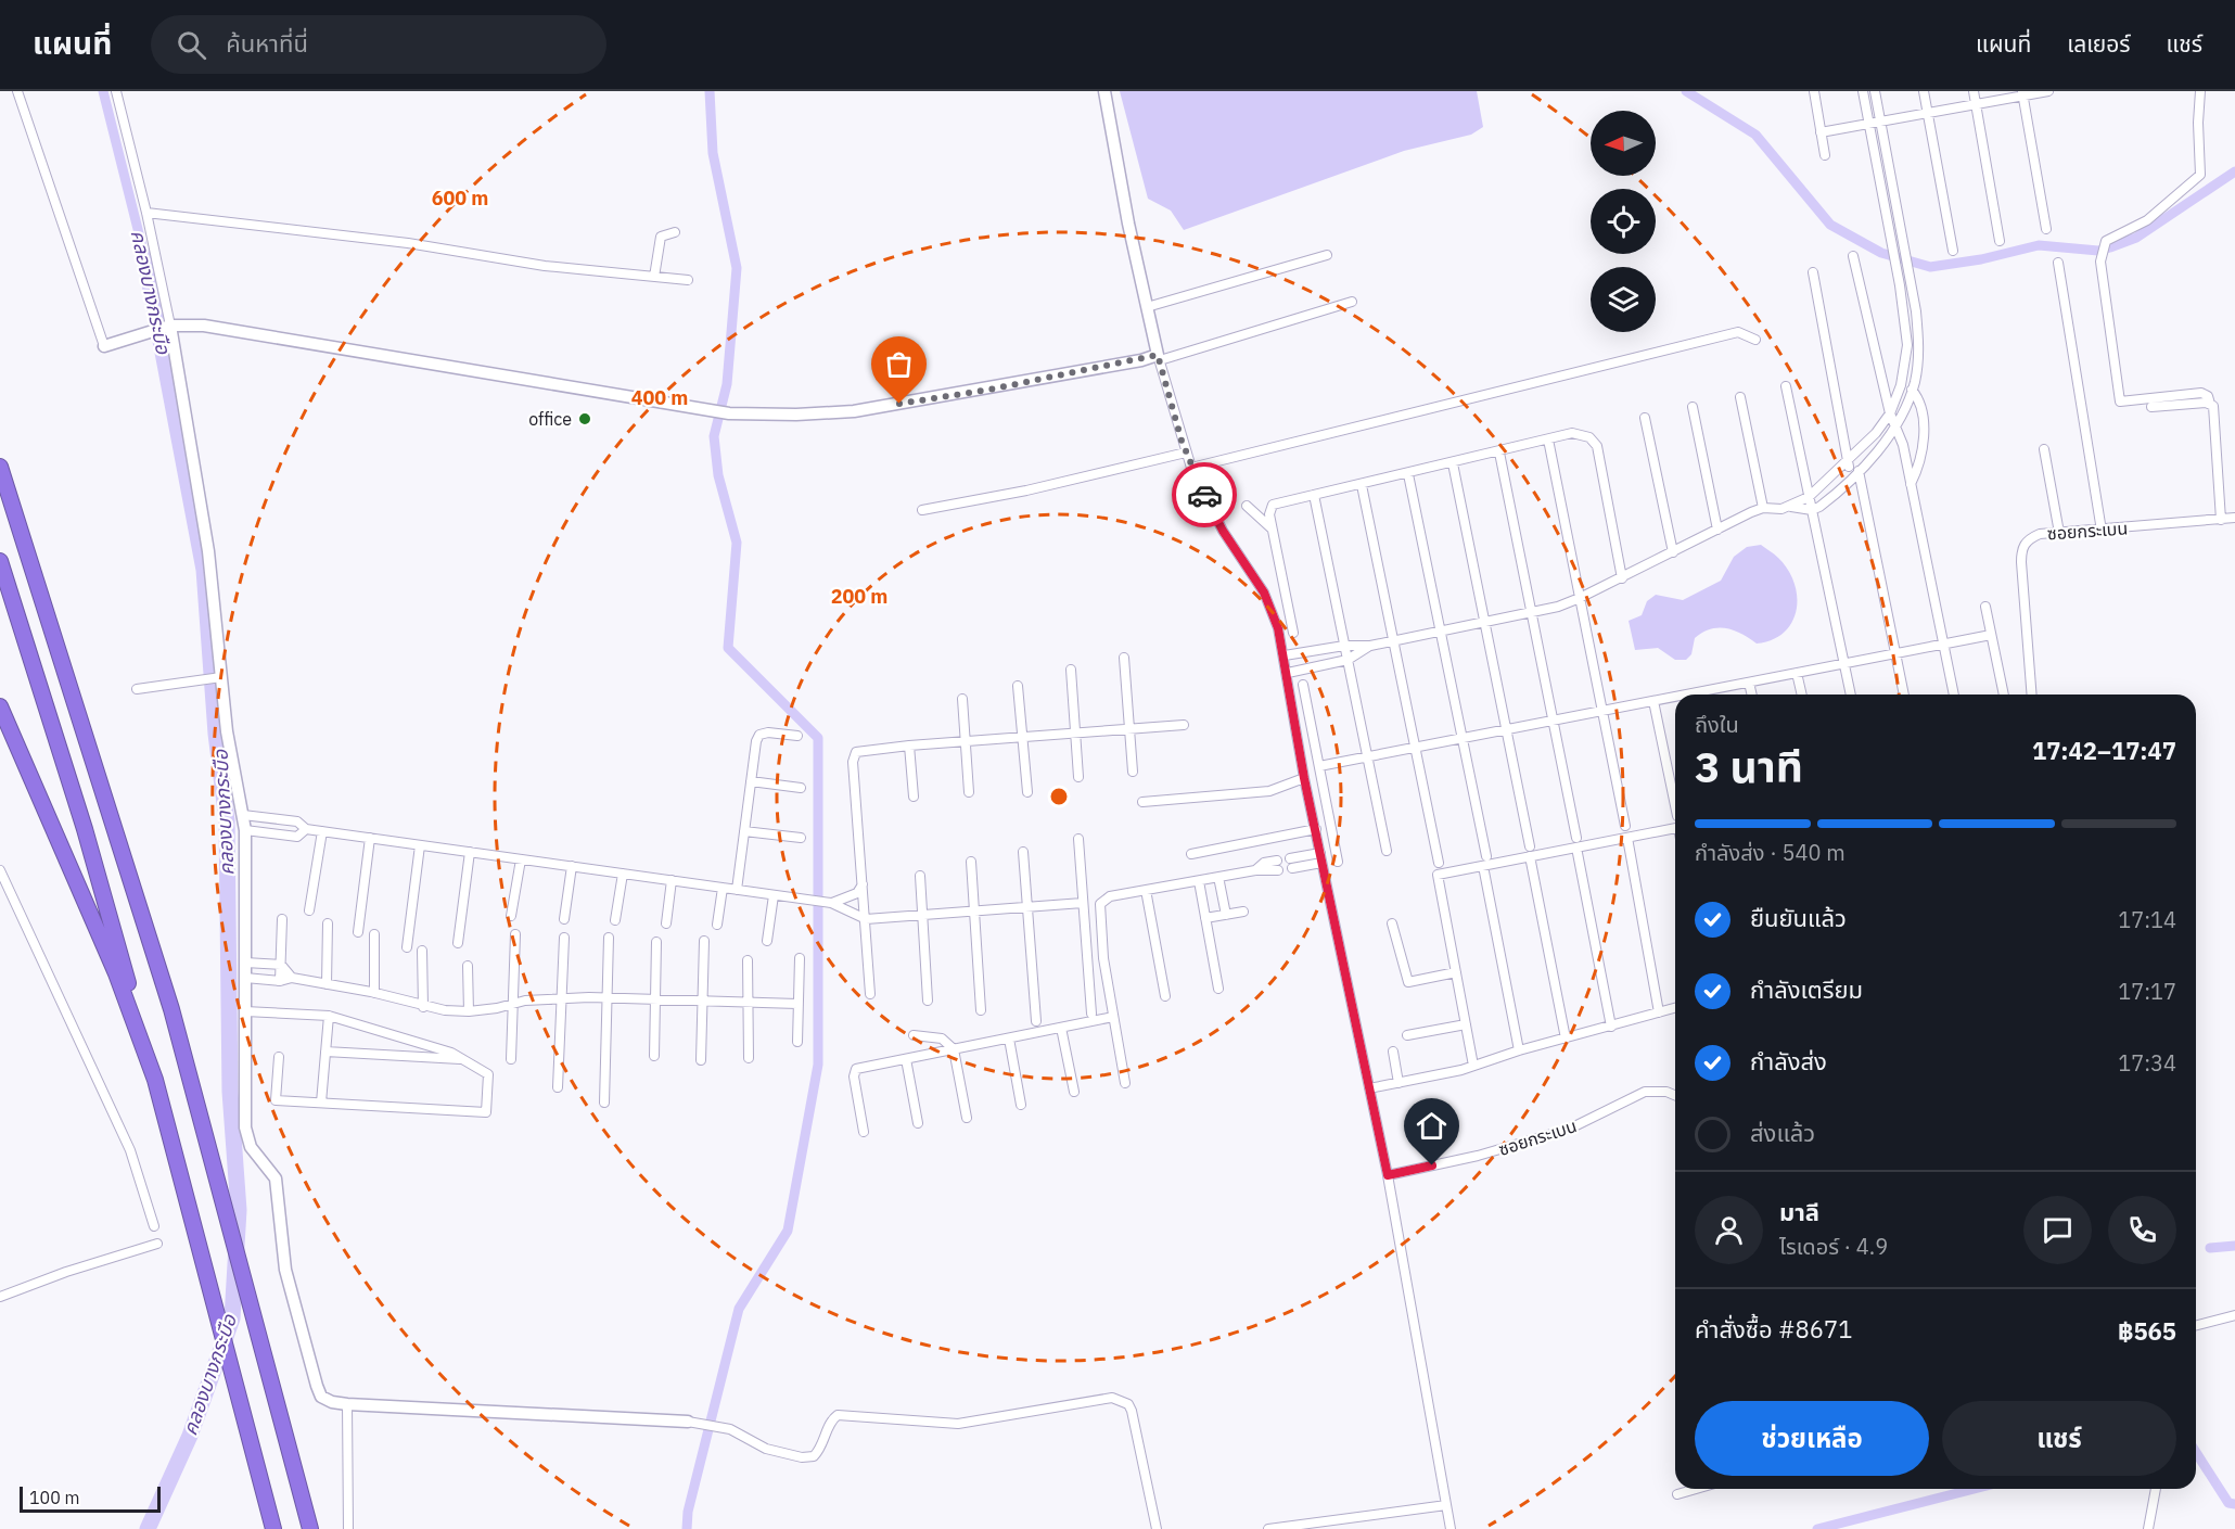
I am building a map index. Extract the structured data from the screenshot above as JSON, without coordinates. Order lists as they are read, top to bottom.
{
  "streets": {
    "street": ["ซอยกระเบน"]
  },
  "water": ["คลองบางกระบือ"],
  "places": ["office"],
  "scale_bar": "100 m",
  "north": "left",
  "page": {
    "header": "แผนที่",
    "search": "ค้นหาที่นี่",
    "nav": ["แผนที่", "เลเยอร์", "แชร์"],
    "heading": ["3 นาที", "ถึงใน", "17:42–17:47"],
    "panel": [
      "มาลี",
      "ไรเดอร์ · 4.9",
      "คำสั่งซื้อ #8671",
      "฿565"
    ],
    "bar": "กำลังส่ง · 540 m",
    "list": [
      ["ยืนยันแล้ว", "17:14"],
      ["กำลังเตรียม", "17:17"],
      ["กำลังส่ง", "17:34"],
      "ส่งแล้ว"
    ],
    "buttons": ["ช่วยเหลือ", "แชร์"],
    "scale": "100 m"
  },
  "rings": ["600 m", "400 m", "200 m"]
}
